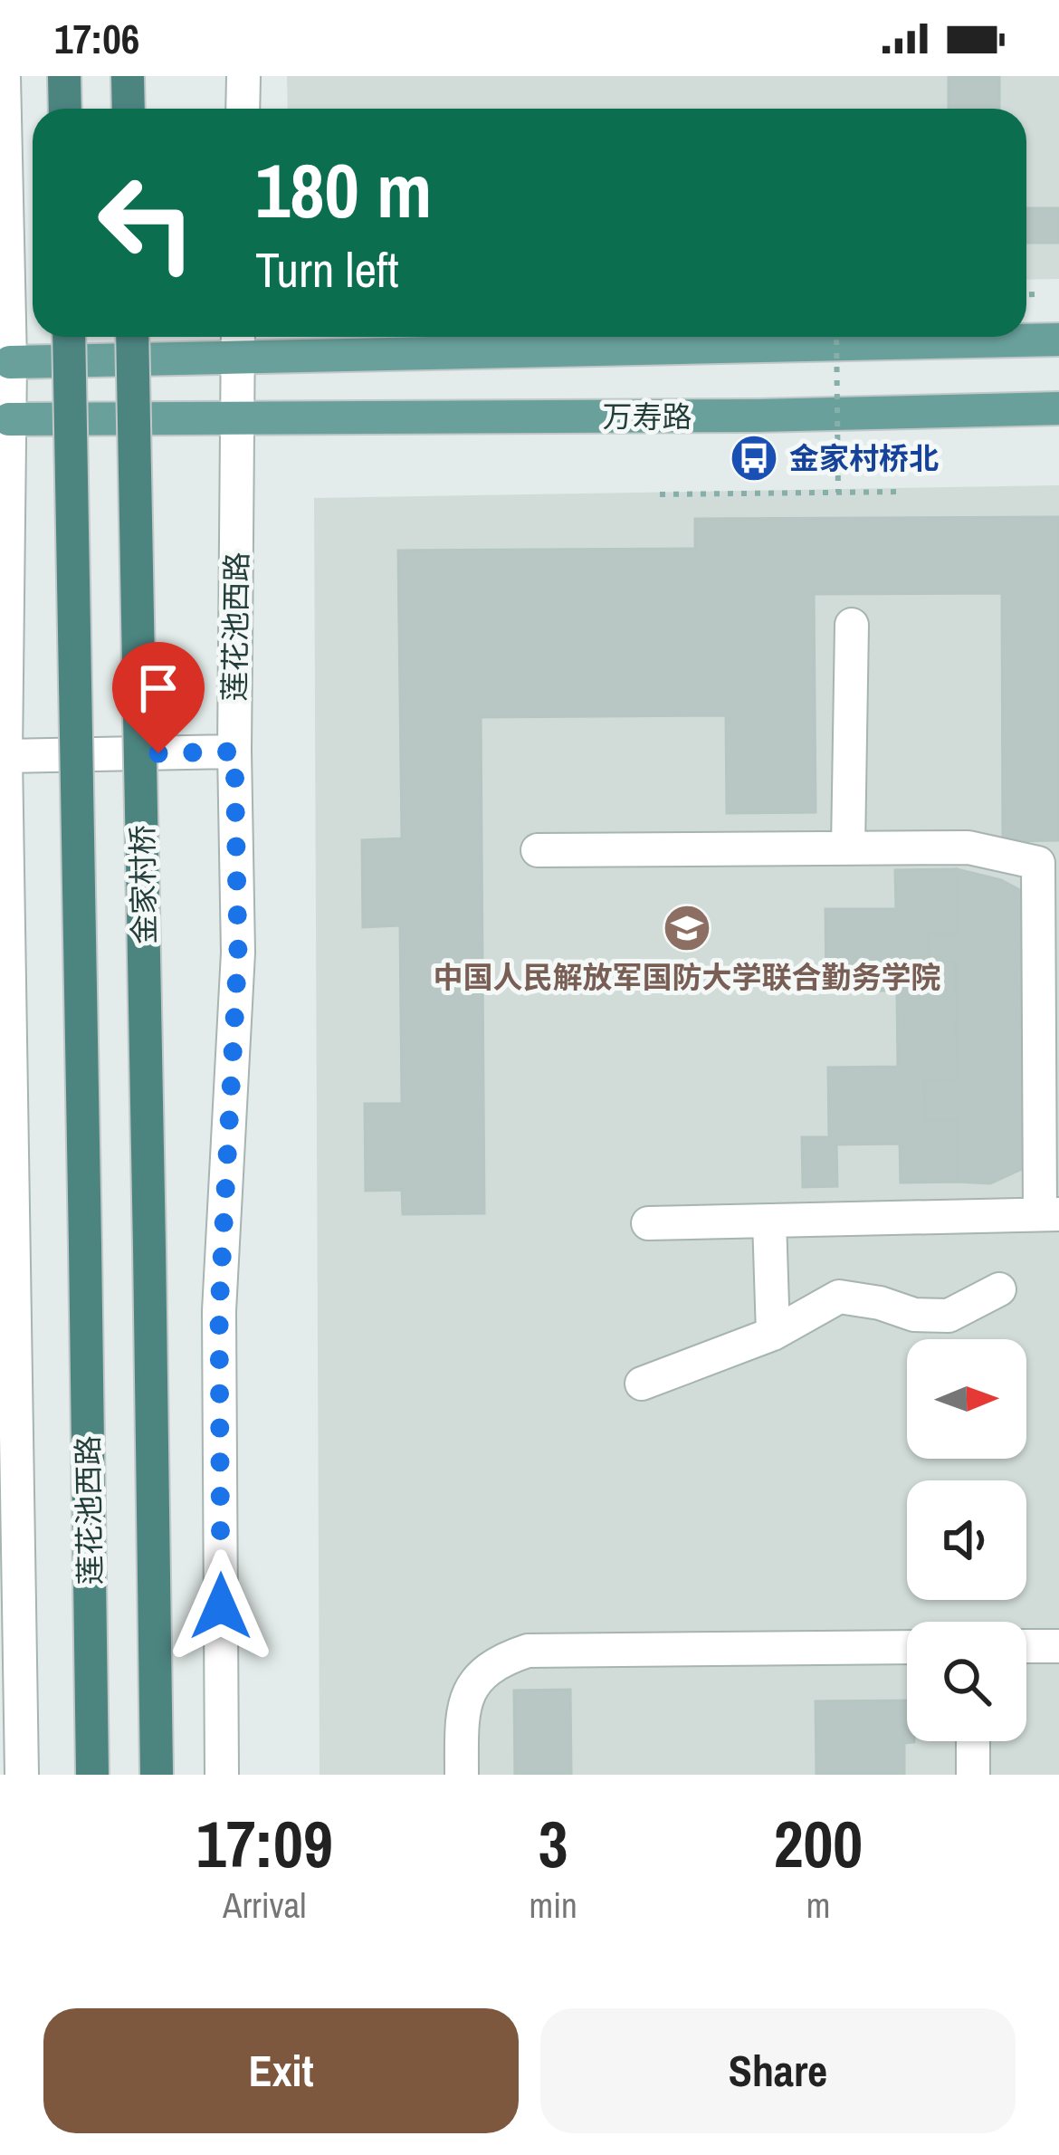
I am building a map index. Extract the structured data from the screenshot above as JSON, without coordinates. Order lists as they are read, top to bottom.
{
  "streets": {
    "highway": ["莲花池西路", "金家村桥"],
    "main road": ["万寿路"]
  },
  "crossings": [
    ["万寿路", "莲花池西路"]
  ],
  "places": {
    "bus stop": ["金家村桥北"],
    "school or university": ["中国人民解放军国防大学联合勤务学院"]
  },
  "north": "right",
  "page": {
    "status": "17:06",
    "turn": ["180 m", "Turn left"],
    "eta": [
      "17:09",
      "Arrival",
      "3",
      "min",
      "200",
      "m"
    ],
    "buttons": ["Exit", "Share"]
  }
}
